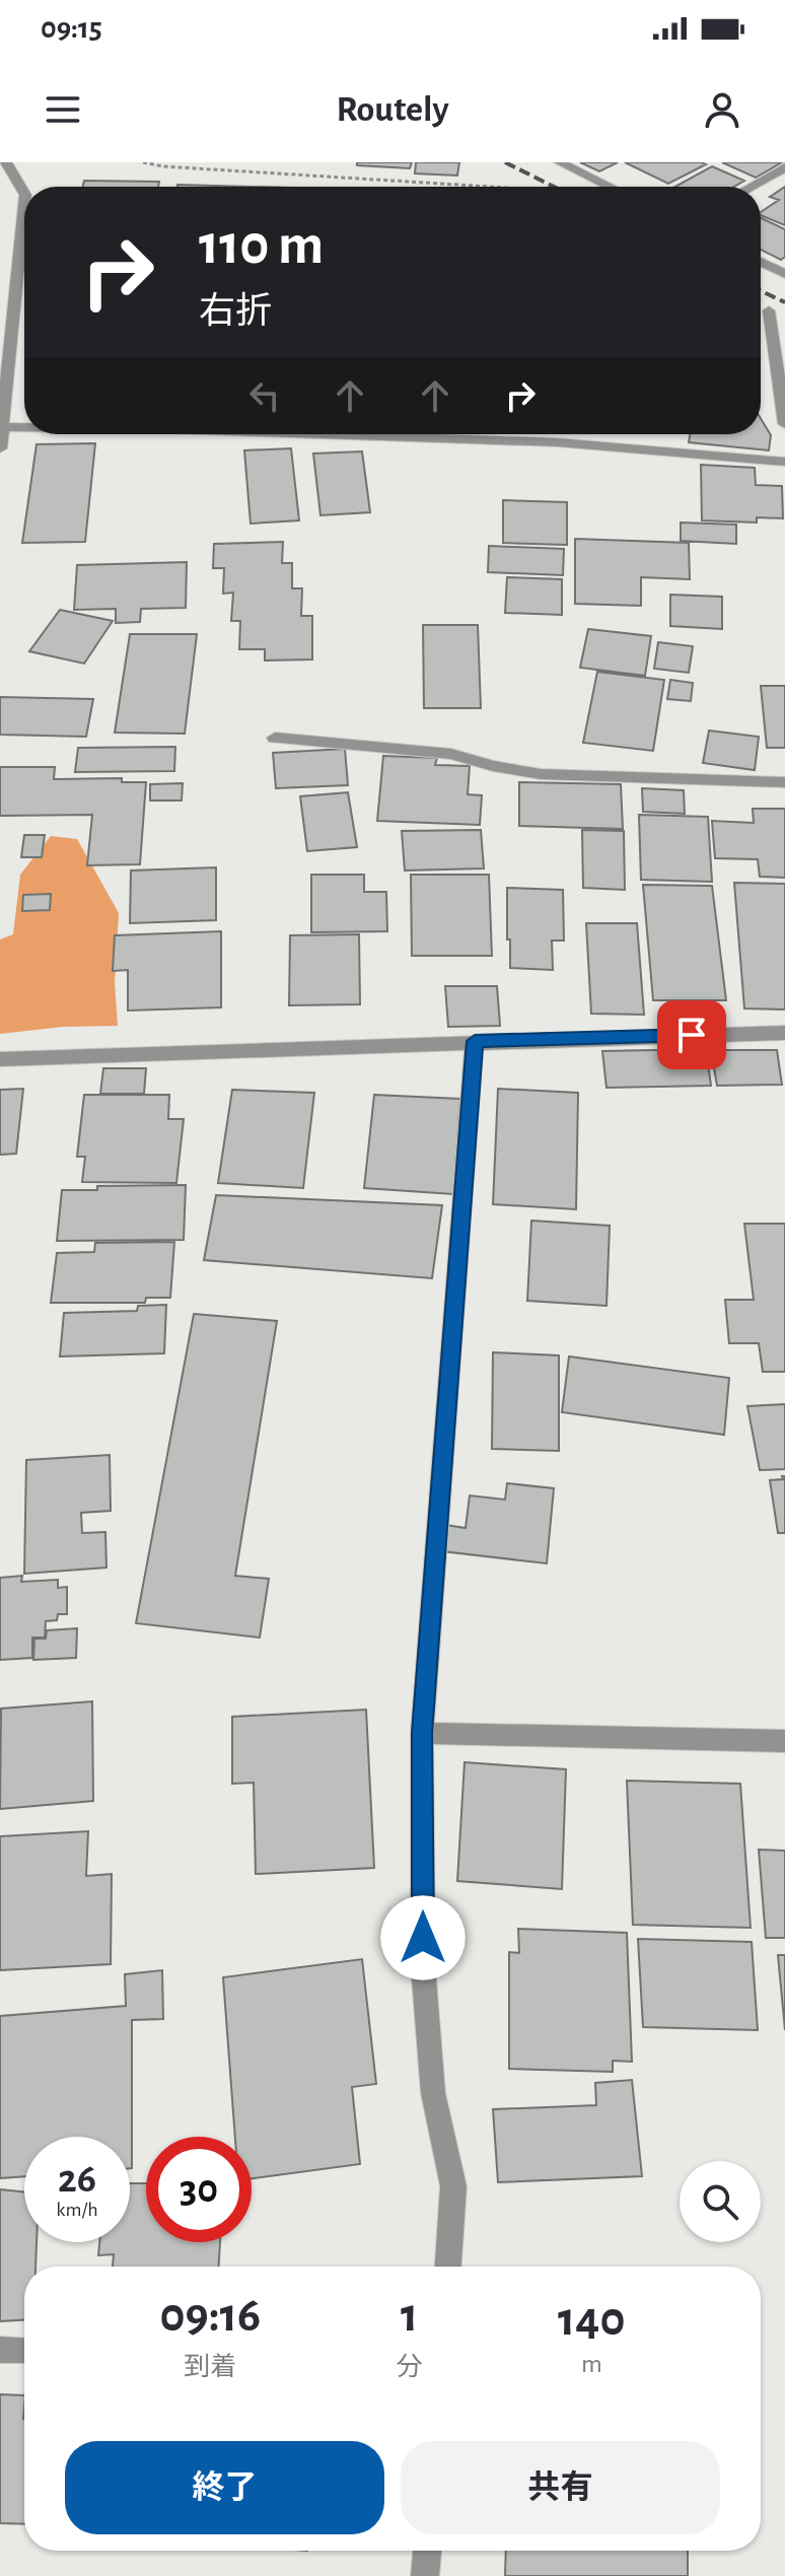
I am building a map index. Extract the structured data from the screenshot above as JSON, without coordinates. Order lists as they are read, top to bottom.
{
  "page": {
    "status": "09:15",
    "header": "Routely",
    "turn": ["110 m", "右折"],
    "speed": "26 km/h",
    "limit": "30",
    "eta": [
      "09:16",
      "到着",
      "1",
      "分",
      "140",
      "m"
    ],
    "buttons": ["終了", "共有"]
  }
}
